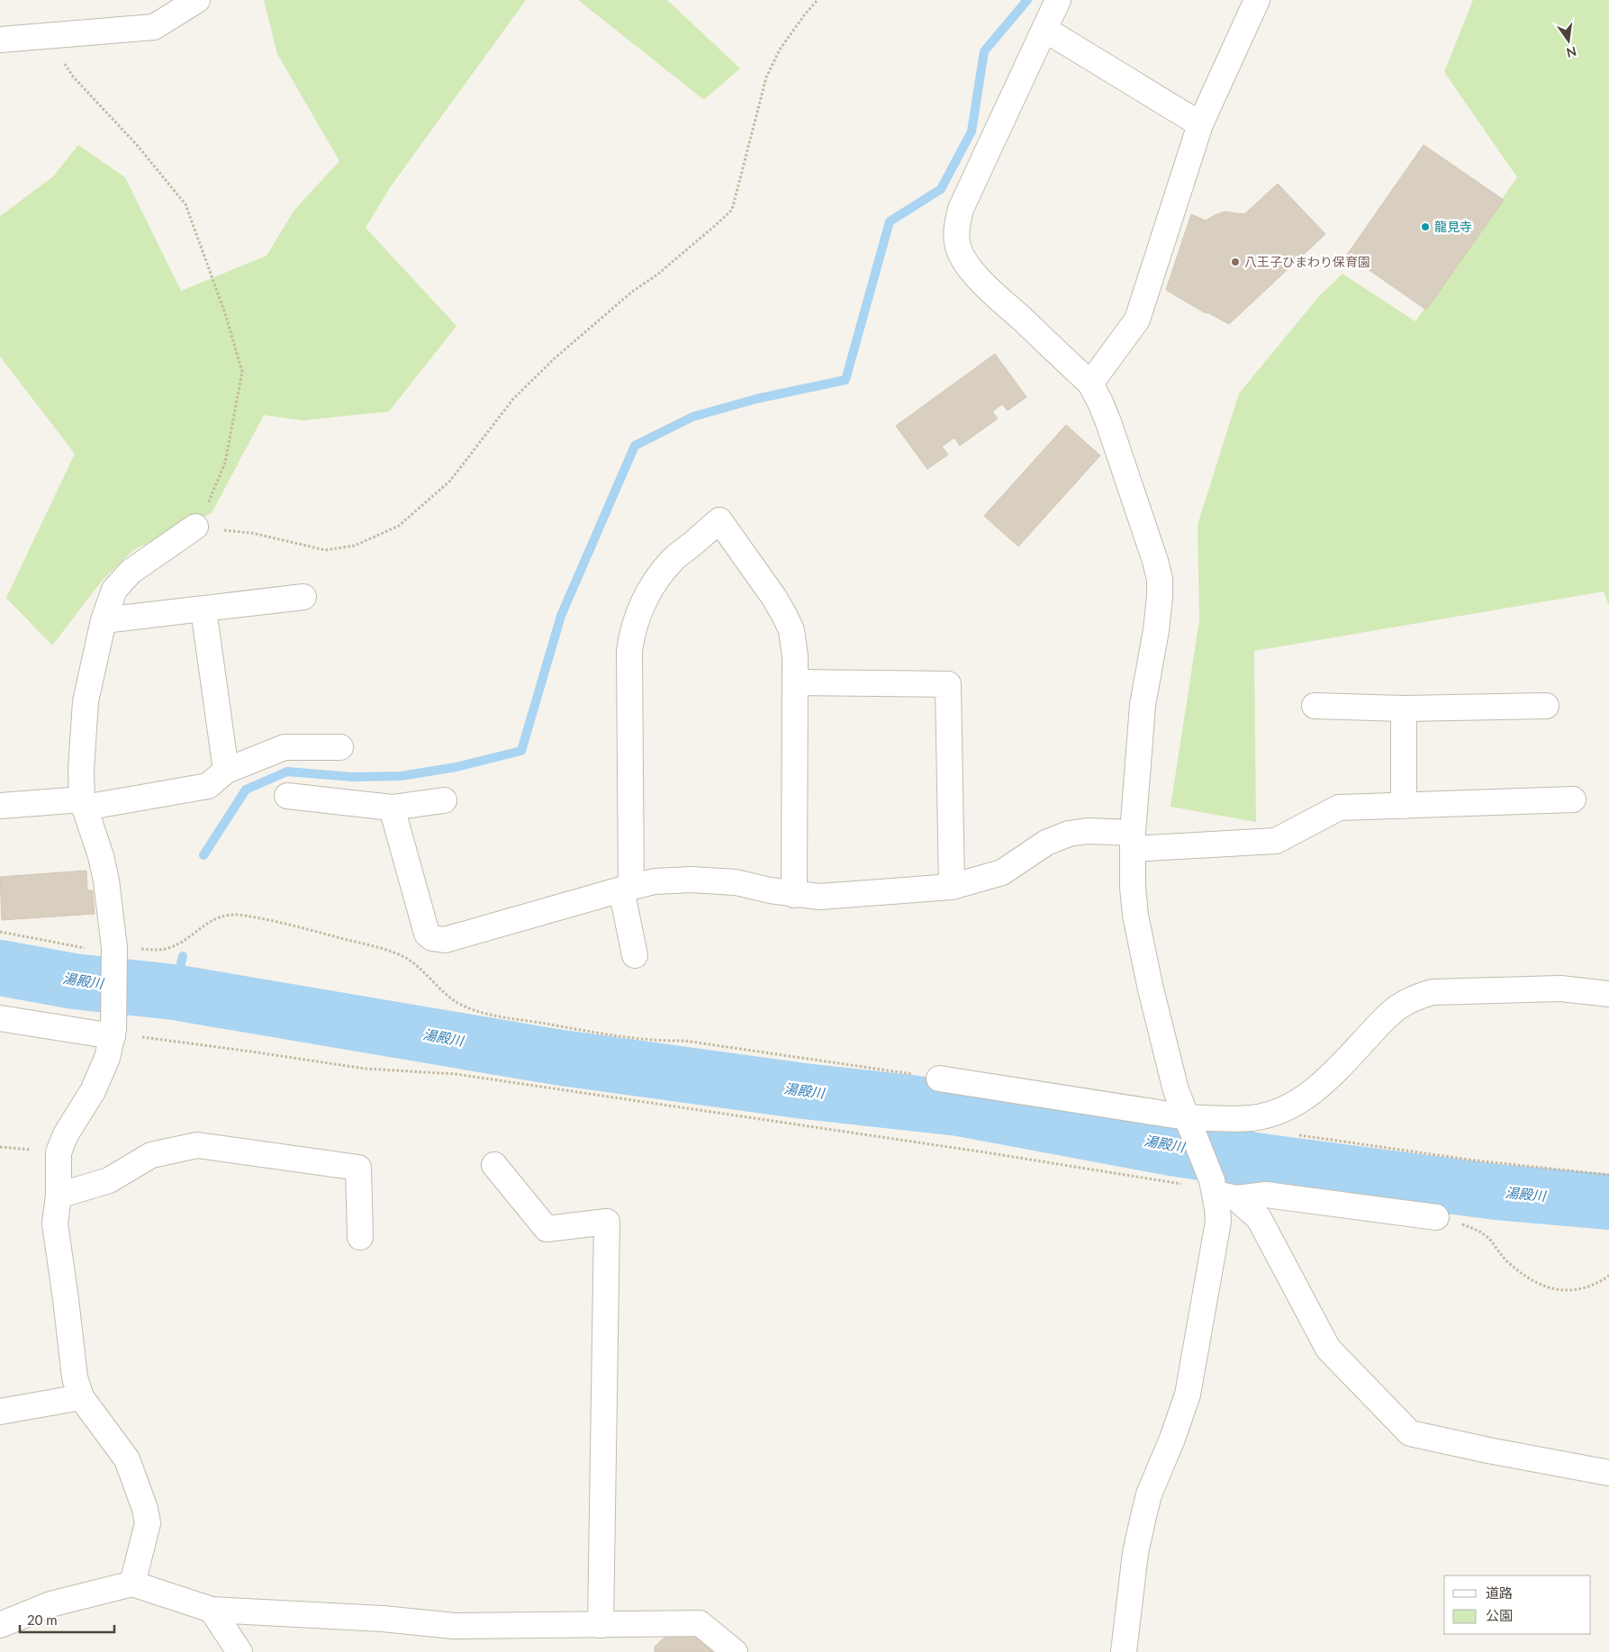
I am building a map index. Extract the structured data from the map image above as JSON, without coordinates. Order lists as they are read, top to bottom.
{
  "water": ["湯殿川"],
  "places": ["龍見寺", "八王子ひまわり保育園"],
  "legend": ["道路", "公園"],
  "scale_bar": "20 m",
  "north": "bottom"
}
